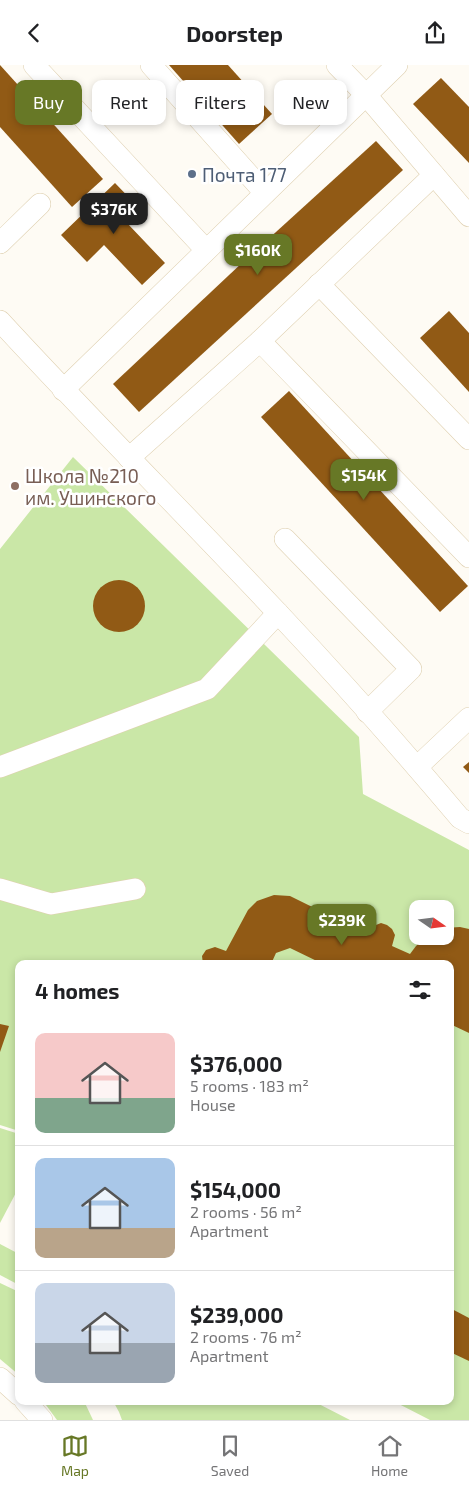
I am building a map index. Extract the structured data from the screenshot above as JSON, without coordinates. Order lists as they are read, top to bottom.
{
  "places": ["Почта 177", "Школа №210 им. Ушинского"],
  "north": "right",
  "page": {
    "header": "Doorstep",
    "chip": [
      "Buy",
      "Rent",
      "Filters",
      "New"
    ],
    "price": [
      "$376K",
      "$160K",
      "$154K",
      "$239K"
    ],
    "heading": "4 homes",
    "list": [
      {
        "name": "$376,000",
        "note": "5 rooms · 183 m² · House"
      },
      {
        "name": "$154,000",
        "note": "2 rooms · 56 m² · Apartment"
      },
      {
        "name": "$239,000",
        "note": "2 rooms · 76 m² · Apartment"
      }
    ],
    "tabs": ["Map", "Saved", "Home"]
  }
}
